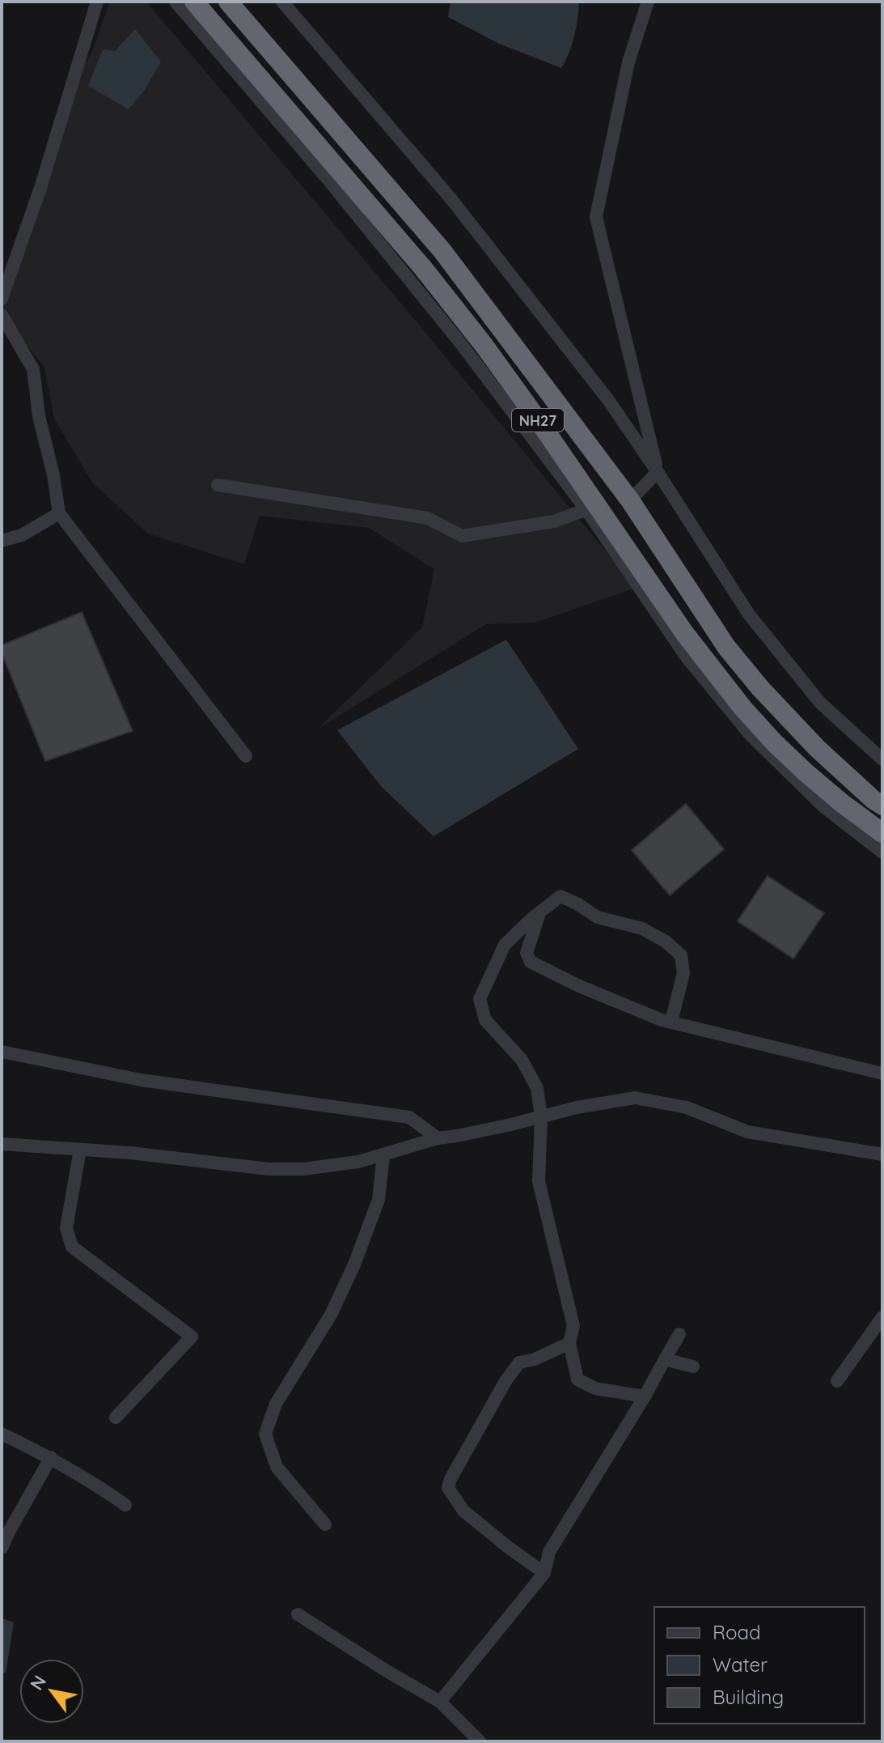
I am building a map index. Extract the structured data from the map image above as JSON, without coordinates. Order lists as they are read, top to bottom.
{
  "streets": {
    "highway": ["NH27"]
  },
  "legend": ["Road", "Water", "Building"],
  "north": "top left"
}
